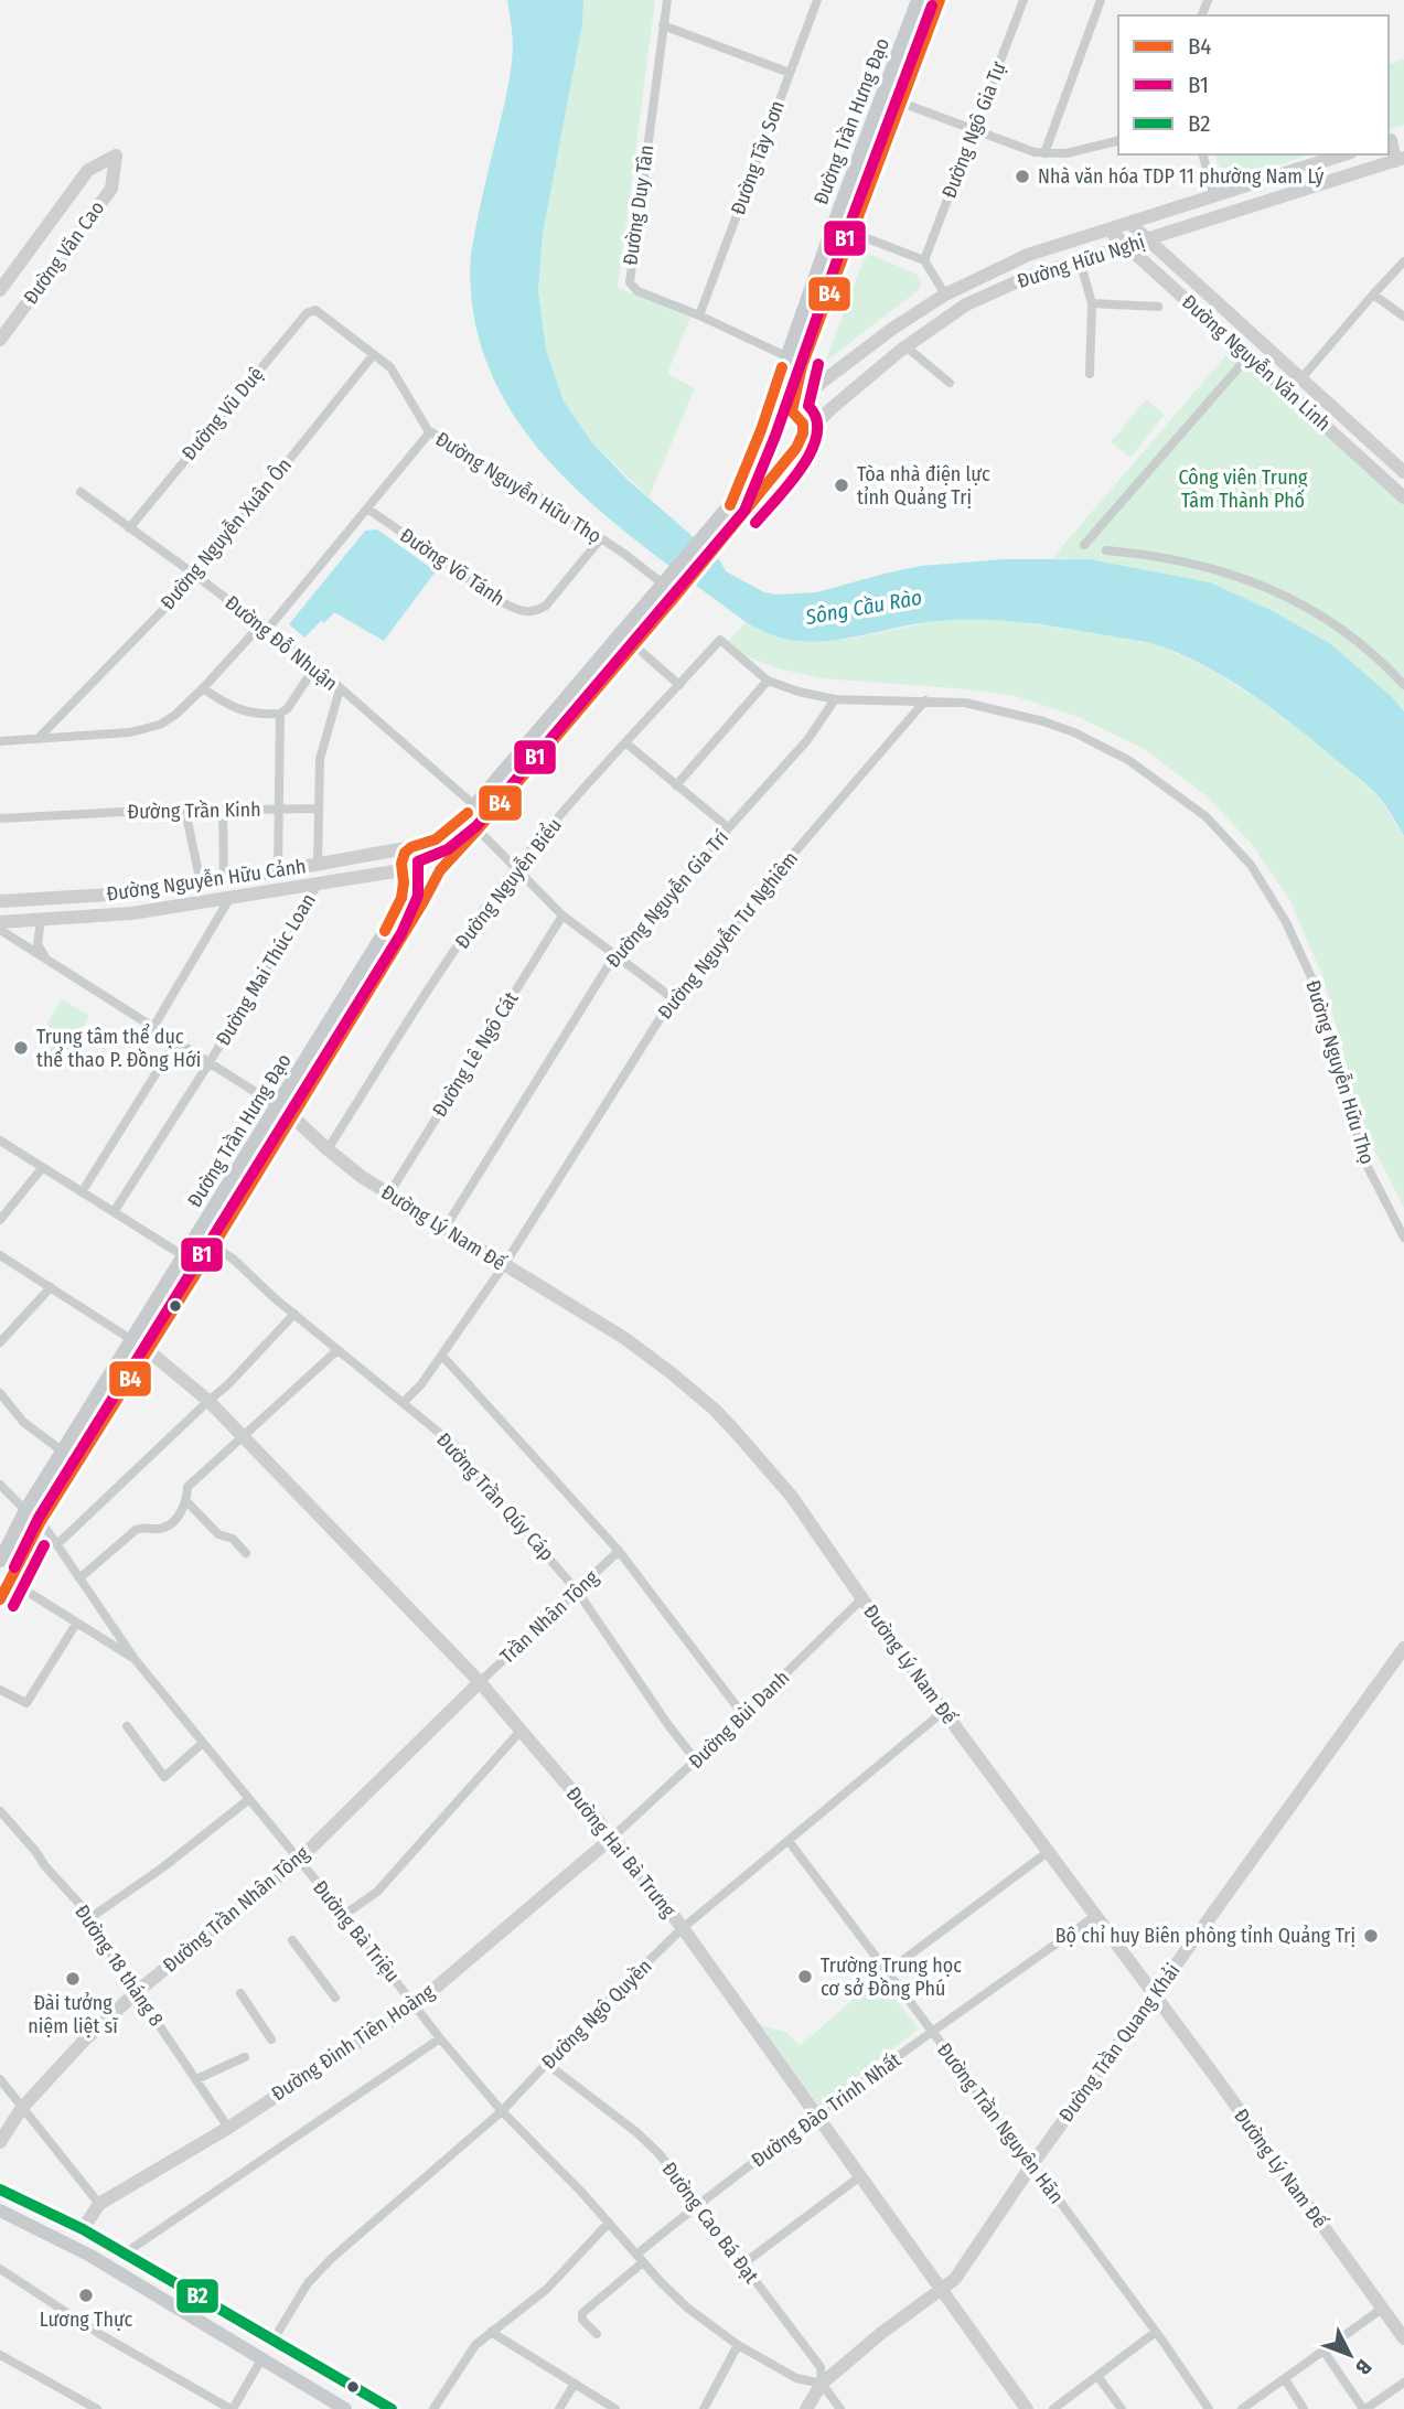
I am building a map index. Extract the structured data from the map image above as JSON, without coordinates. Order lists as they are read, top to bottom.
{
  "streets": {
    "main road": ["Đường Trần Hưng Đạo"],
    "street": [
      "Đường Ngô Gia Tự",
      "Đường Tây Sơn",
      "Đường Duy Tân",
      "Đường Văn Cao",
      "Đường Hữu Nghị",
      "Đường Nguyễn Văn Linh",
      "Đường Vũ Duệ",
      "Đường Nguyễn Hữu Thọ",
      "Đường Nguyễn Xuân Ôn",
      "Đường Võ Tánh",
      "Đường Đỗ Nhuận",
      "Đường Trần Kinh",
      "Đường Nguyễn Hữu Cảnh",
      "Đường Nguyễn Biểu",
      "Đường Nguyễn Gia Trí",
      "Đường Nguyễn Tư Nghiêm",
      "Đường Mai Thúc Loan",
      "Đường Lê Ngô Cát",
      "Đường Lý Nam Đế",
      "Đường Trần Qúy Cáp",
      "Trần Nhân Tông",
      "Đường Bùi Danh",
      "Đường Hai Bà Trưng",
      "Đường Trần Nhân Tông",
      "Đường Bà Triệu",
      "Đường 18 tháng 8",
      "Đường Ngô Quyền",
      "Đường Đinh Tiên Hoàng",
      "Đường Trần Quang Khải",
      "Đường Đào Trinh Nhất",
      "Đường Trần Nguyên Hãn",
      "Đường Cao Bá Đạt"
    ]
  },
  "crossings": [
    ["Đường Trần Hưng Đạo", "Đường Duy Tân"],
    ["Đường Trần Hưng Đạo", "Đường Hữu Nghị"],
    ["Đường Trần Hưng Đạo", "Đường Nguyễn Hữu Thọ"],
    ["Đường Trần Hưng Đạo", "Đường Nguyễn Hữu Cảnh"],
    ["Đường Trần Hưng Đạo", "Đường Lý Nam Đế"],
    ["Đường Trần Hưng Đạo", "Đường Trần Qúy Cáp"],
    ["Đường Trần Hưng Đạo", "Đường Hai Bà Trưng"],
    ["Đường Trần Hưng Đạo", "Đường Bà Triệu"],
    ["Đường Tây Sơn", "Đường Duy Tân"],
    ["Đường Hữu Nghị", "Đường Nguyễn Văn Linh"],
    ["Đường Vũ Duệ", "Đường Nguyễn Hữu Thọ"],
    ["Đường Vũ Duệ", "Đường Đỗ Nhuận"],
    ["Đường Nguyễn Hữu Thọ", "Đường Nguyễn Xuân Ôn"],
    ["Đường Nguyễn Hữu Thọ", "Đường Võ Tánh"],
    ["Đường Nguyễn Hữu Thọ", "Đường Nguyễn Biểu"],
    ["Đường Nguyễn Hữu Thọ", "Đường Nguyễn Gia Trí"],
    ["Đường Nguyễn Hữu Thọ", "Đường Nguyễn Tư Nghiêm"],
    ["Đường Nguyễn Xuân Ôn", "Đường Đỗ Nhuận"],
    ["Đường Nguyễn Hữu Cảnh", "Đường Mai Thúc Loan"],
    ["Đường Nguyễn Biểu", "Đường Lý Nam Đế"],
    ["Đường Nguyễn Gia Trí", "Đường Lý Nam Đế"],
    ["Đường Nguyễn Tư Nghiêm", "Đường Lý Nam Đế"],
    ["Đường Nguyễn Tư Nghiêm", "Đường Trần Qúy Cáp"],
    ["Đường Lê Ngô Cát", "Đường Lý Nam Đế"],
    ["Đường Lý Nam Đế", "Đường Bùi Danh"],
    ["Đường Lý Nam Đế", "Đường Ngô Quyền"],
    ["Đường Lý Nam Đế", "Đường Trần Quang Khải"],
    ["Đường Lý Nam Đế", "Đường Đào Trinh Nhất"],
    ["Đường Trần Qúy Cáp", "Trần Nhân Tông"],
    ["Đường Trần Qúy Cáp", "Đường Bùi Danh"],
    ["Trần Nhân Tông", "Đường Hai Bà Trưng"],
    ["Trần Nhân Tông", "Đường Trần Nhân Tông"],
    ["Đường Bùi Danh", "Đường Hai Bà Trưng"],
    ["Đường Bùi Danh", "Đường Đinh Tiên Hoàng"],
    ["Đường Hai Bà Trưng", "Đường Trần Nhân Tông"],
    ["Đường Hai Bà Trưng", "Đường Ngô Quyền"],
    ["Đường Hai Bà Trưng", "Đường Đinh Tiên Hoàng"],
    ["Đường Hai Bà Trưng", "Đường Trần Quang Khải"],
    ["Đường Hai Bà Trưng", "Đường Đào Trinh Nhất"],
    ["Đường Trần Nhân Tông", "Đường Bà Triệu"],
    ["Đường Trần Nhân Tông", "Đường 18 tháng 8"],
    ["Đường Bà Triệu", "Đường Ngô Quyền"],
    ["Đường Bà Triệu", "Đường Đinh Tiên Hoàng"],
    ["Đường Bà Triệu", "Đường Trần Quang Khải"],
    ["Đường Bà Triệu", "Đường Đào Trinh Nhất"],
    ["Đường Bà Triệu", "Đường Cao Bá Đạt"],
    ["Đường 18 tháng 8", "Đường Đinh Tiên Hoàng"],
    ["Đường Ngô Quyền", "Đường Trần Nguyên Hãn"],
    ["Đường Ngô Quyền", "Đường Cao Bá Đạt"],
    ["Đường Trần Quang Khải", "Đường Trần Nguyên Hãn"],
    ["Đường Trần Quang Khải", "Đường Cao Bá Đạt"],
    ["Đường Đào Trinh Nhất", "Đường Trần Nguyên Hãn"],
    ["Đường Đào Trinh Nhất", "Đường Cao Bá Đạt"]
  ],
  "water": ["Sông Cầu Rào"],
  "parks": ["Công viên Trung Tâm Thành Phố"],
  "places": [
    "Nhà văn hóa TDP 11 phường Nam Lý",
    "Tòa nhà điện lực tỉnh Quảng Trị",
    "Trung tâm thể dục thể thao P. Đồng Hới",
    "Bộ chỉ huy Biên phòng tỉnh Quảng Trị",
    "Trường Trung học cơ sở Đồng Phú",
    "Đài tưởng niệm liệt sĩ",
    "Lương Thực"
  ],
  "lines": ["transit line B4", "transit line B1", "transit line B2"],
  "legend": ["B4", "B1", "B2"],
  "north": "bottom right"
}
